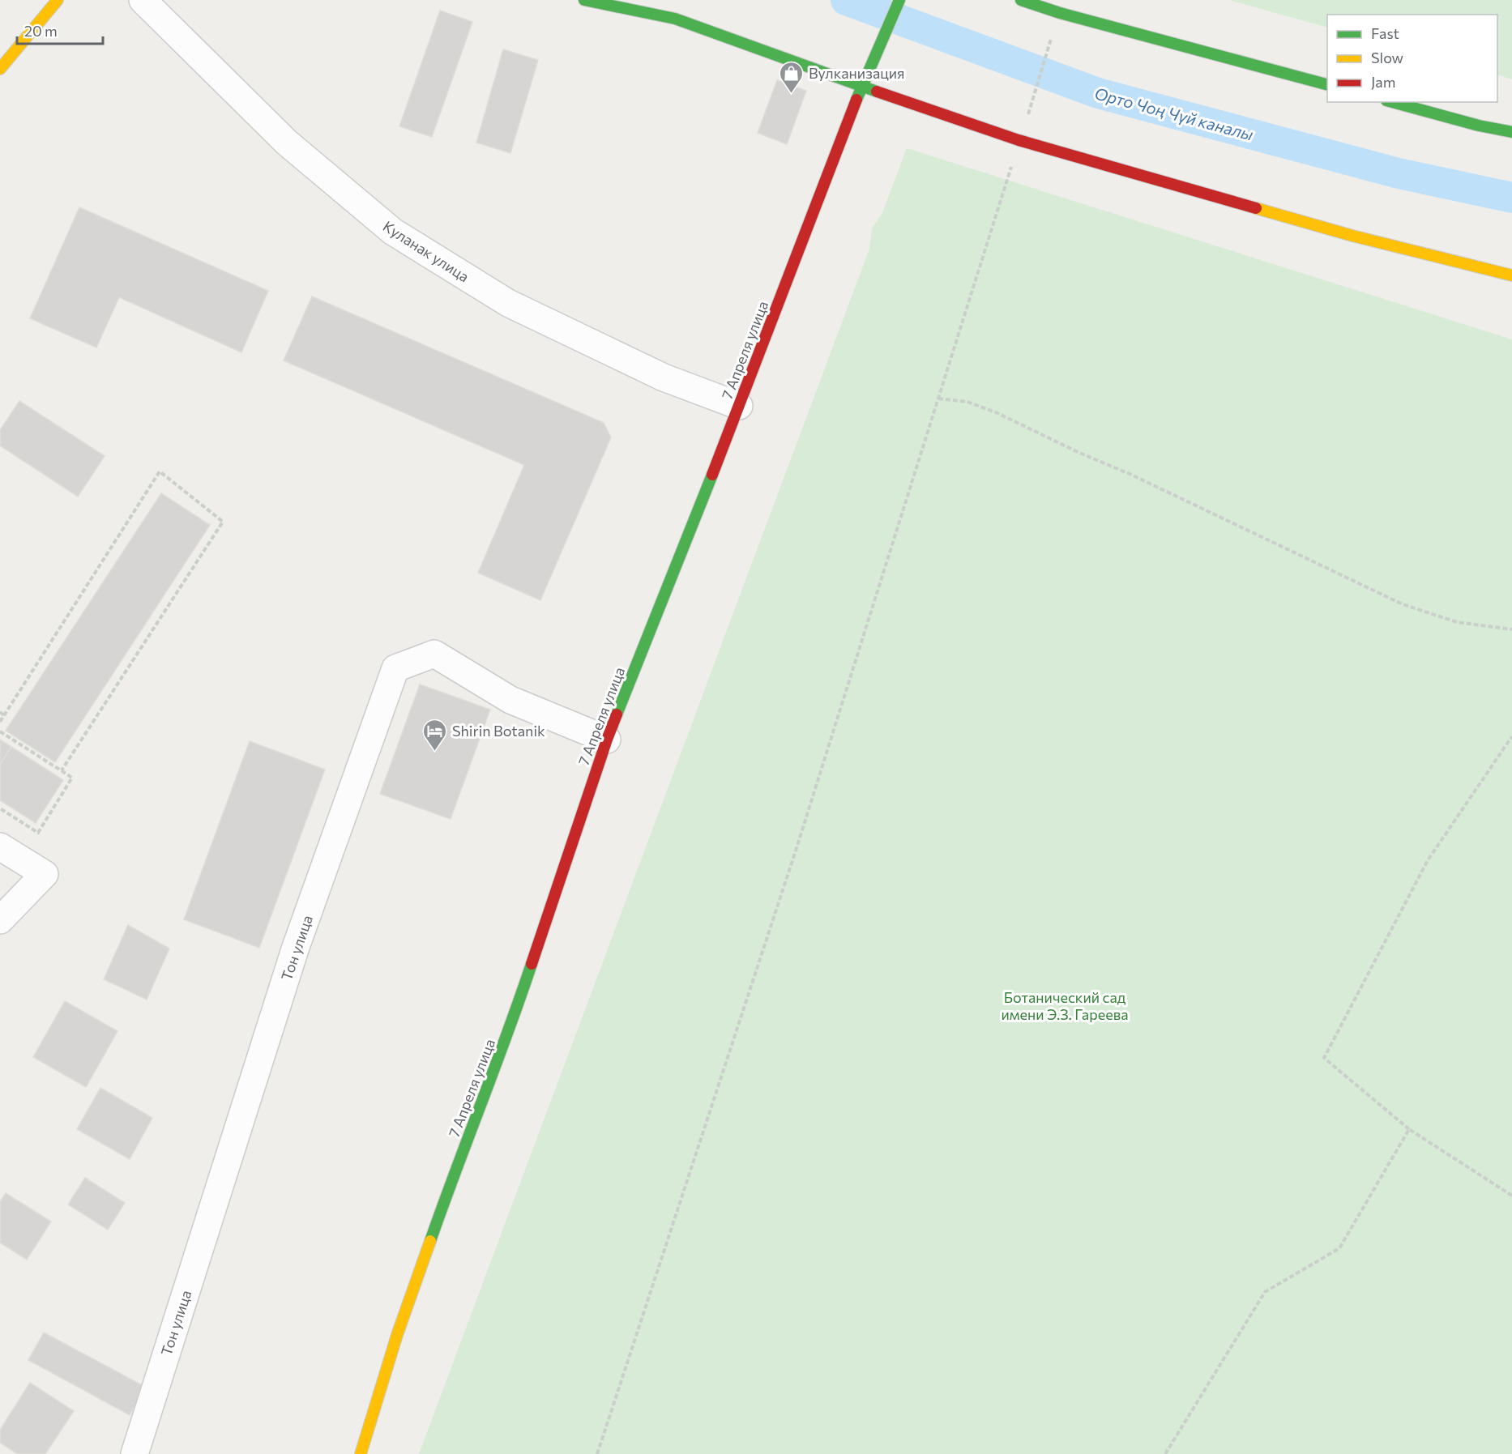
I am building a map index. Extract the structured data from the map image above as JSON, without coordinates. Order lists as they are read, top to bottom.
{
  "streets": {
    "main road": ["7 Апреля улица"],
    "street": ["Куланак улица", "Тон улица"]
  },
  "crossings": [
    ["Куланак улица", "7 Апреля улица"],
    ["7 Апреля улица", "Тон улица"]
  ],
  "water": ["Орто Чоң Чүй каналы"],
  "parks": ["Ботанический сад имени Э.З. Гареева"],
  "places": {
    "shop": ["Вулканизация"],
    "hotel": ["Shirin Botanik"]
  },
  "legend": ["Fast", "Slow", "Jam"],
  "scale_bar": "20 m"
}
